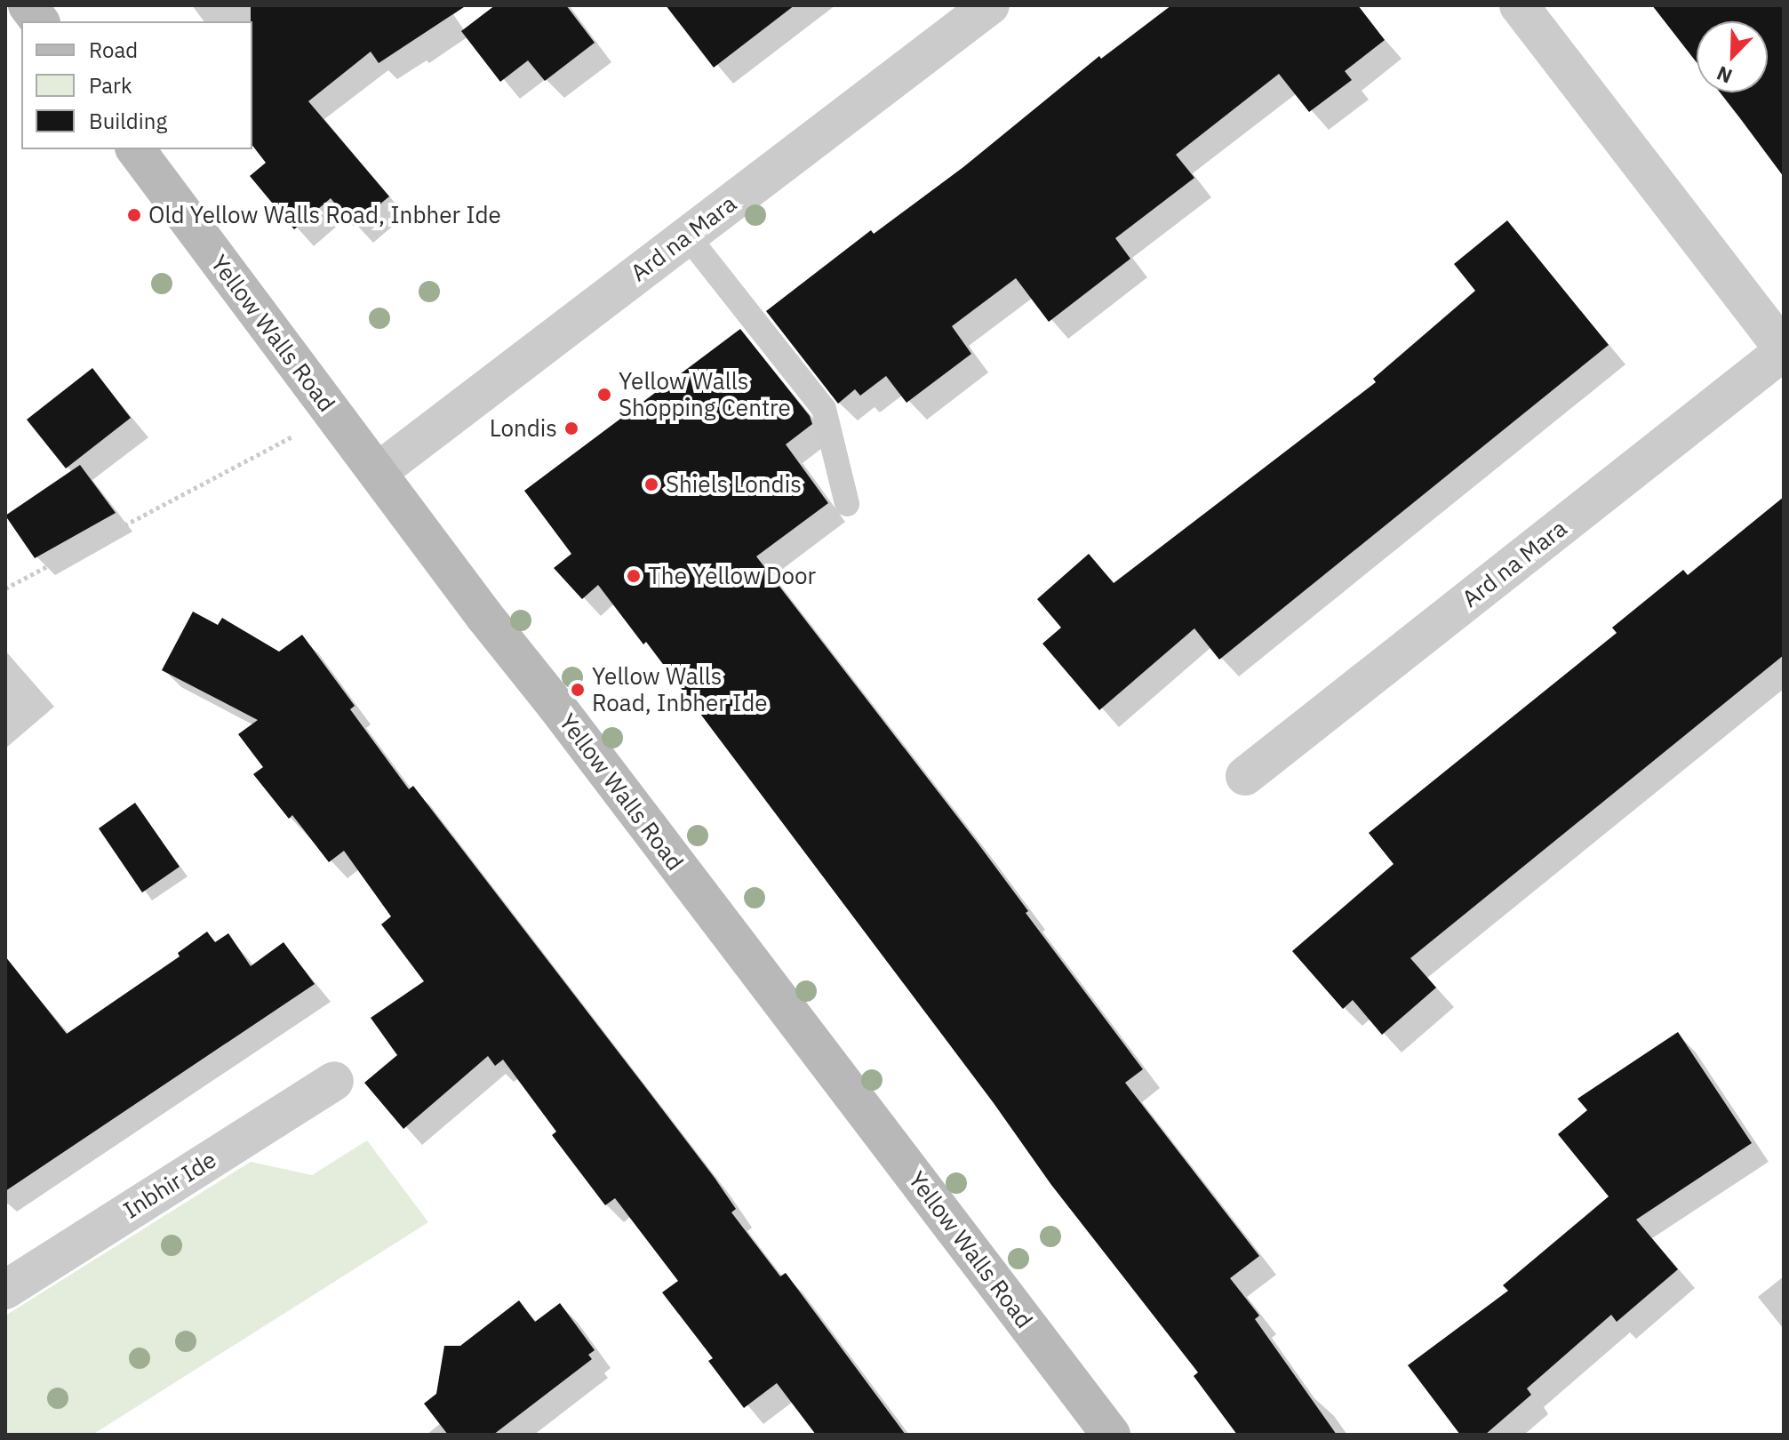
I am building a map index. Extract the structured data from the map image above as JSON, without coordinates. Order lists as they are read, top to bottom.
{
  "streets": {
    "street": ["Ard na Mara", "Yellow Walls Road", "Inbhir Ide"]
  },
  "crossings": [
    ["Ard na Mara", "Yellow Walls Road"]
  ],
  "places": [
    "Old Yellow Walls Road, Inbher Ide",
    "Yellow Walls Shopping Centre",
    "Londis",
    "Shiels Londis",
    "The Yellow Door",
    "Yellow Walls Road, Inbher Ide"
  ],
  "legend": ["Road", "Park", "Building"],
  "north": "bottom left"
}
